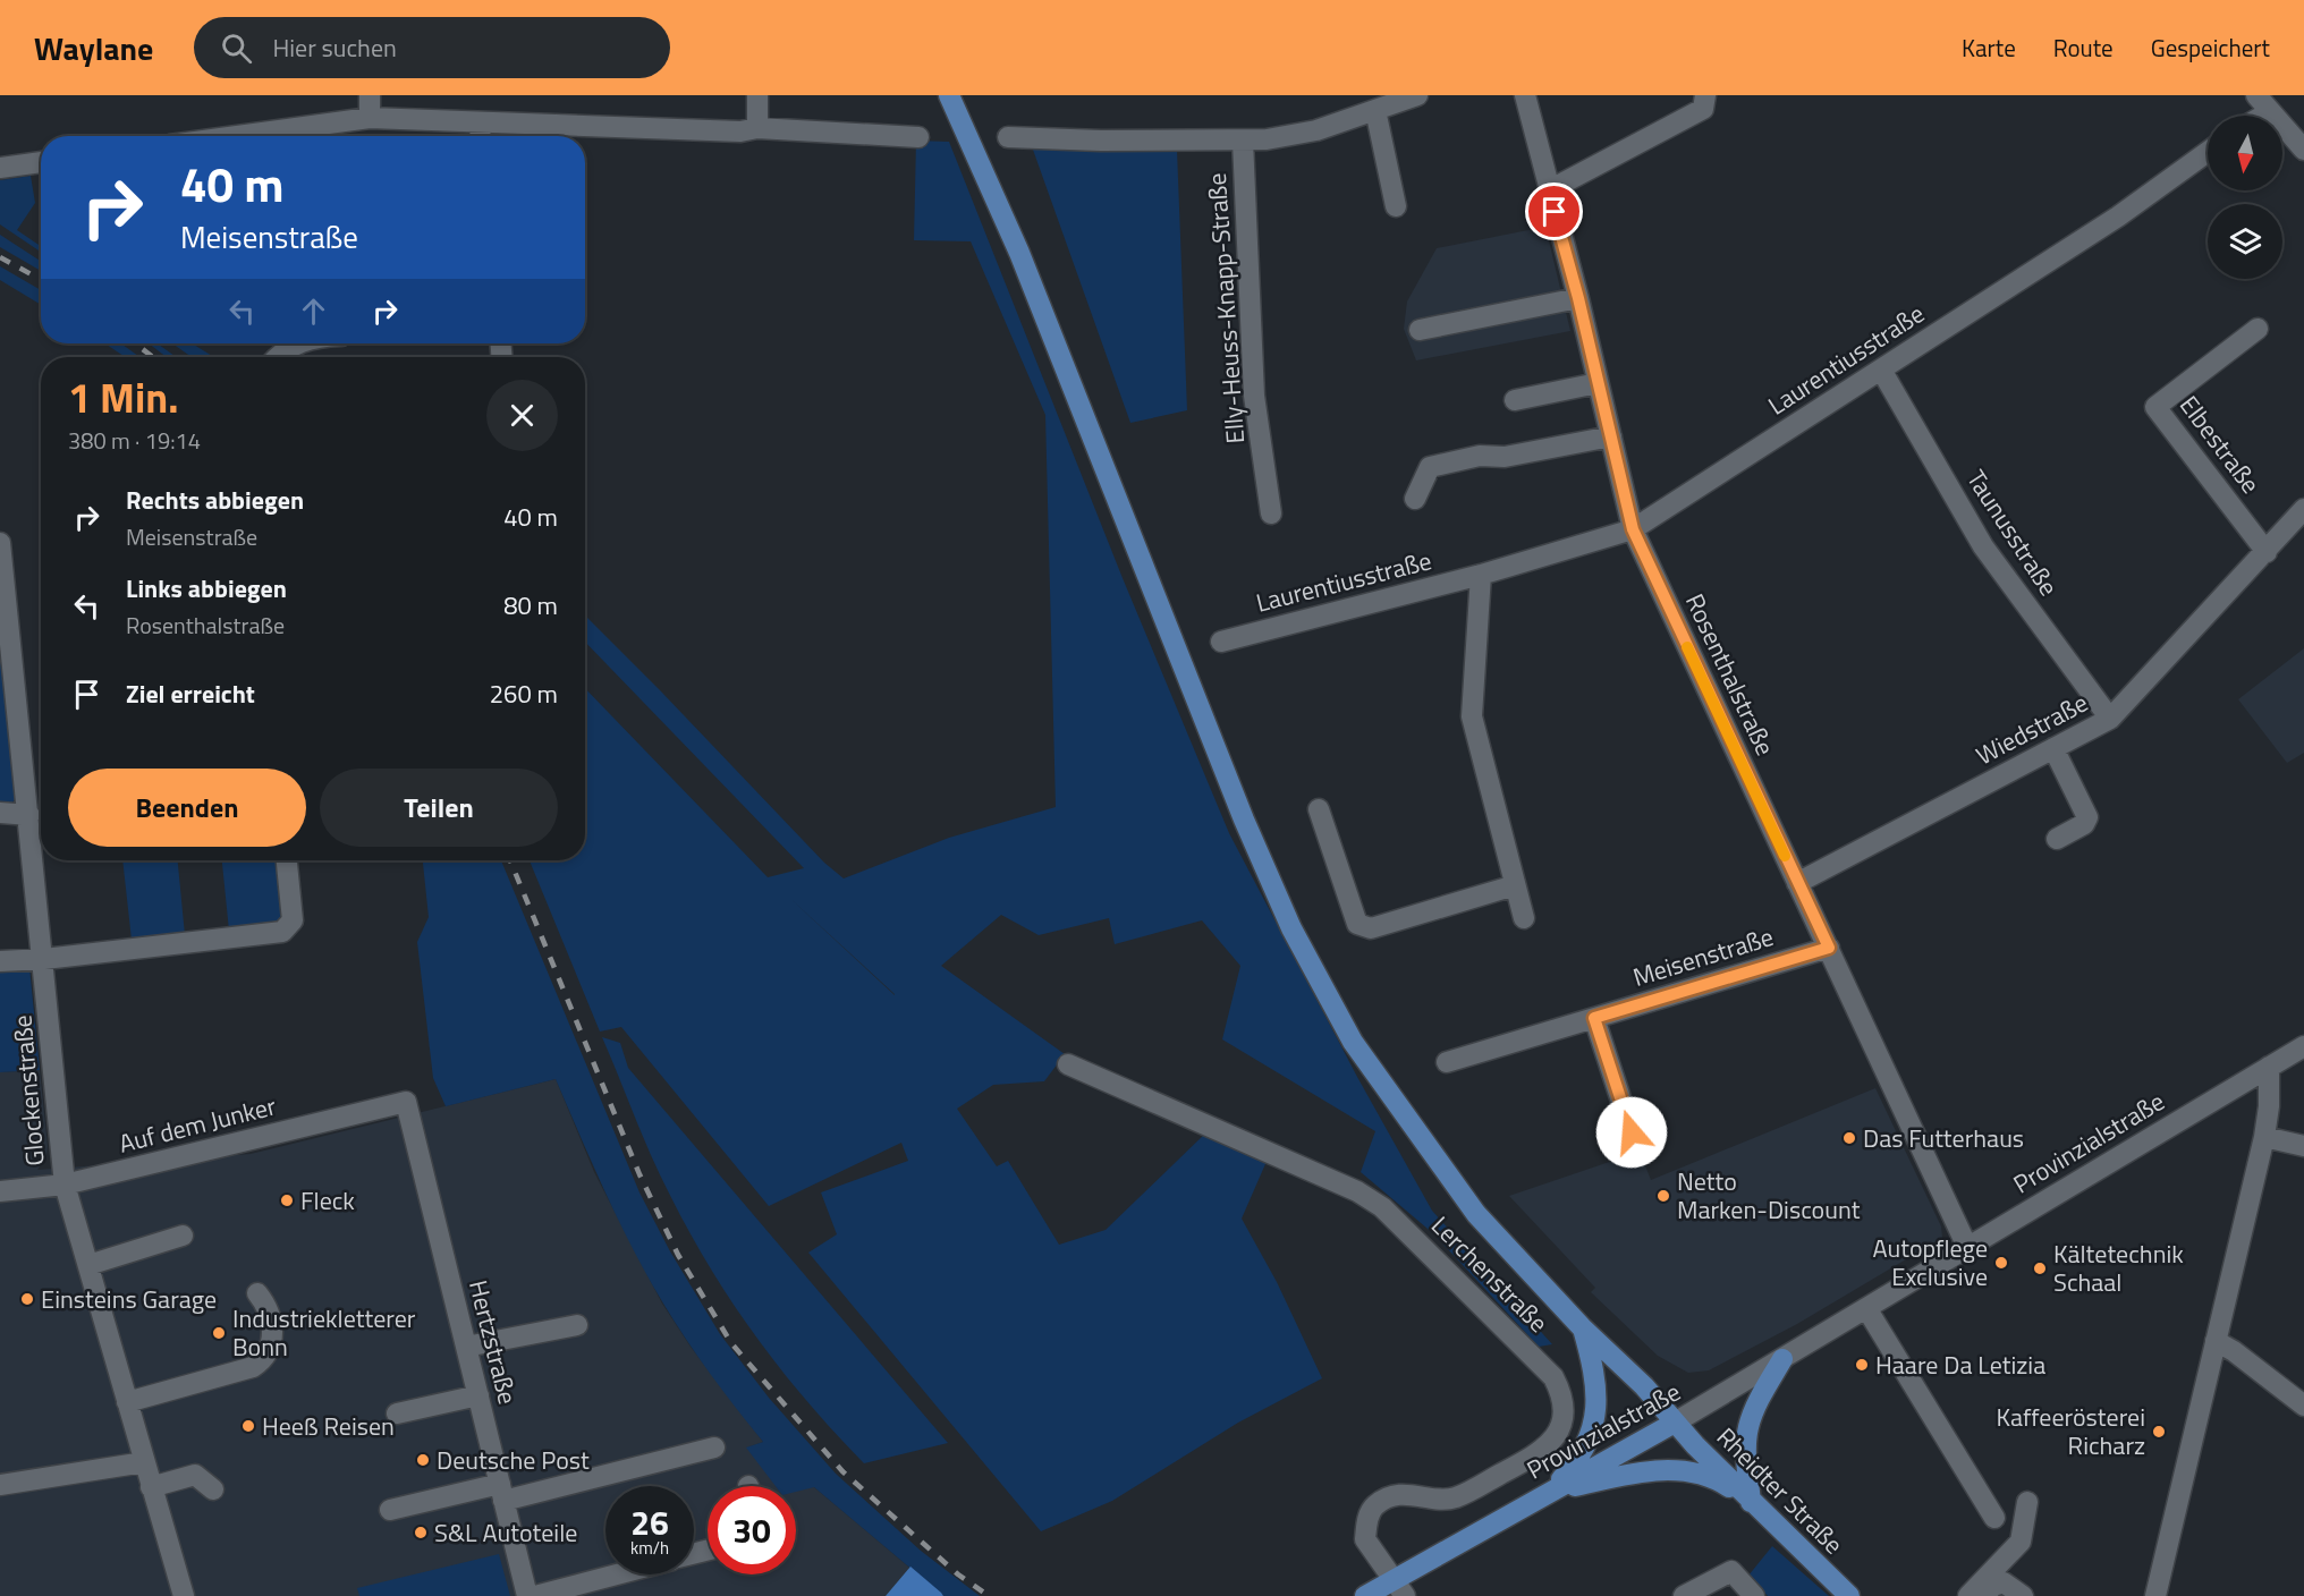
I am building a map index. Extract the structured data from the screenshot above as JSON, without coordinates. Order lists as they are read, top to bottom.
{
  "streets": {
    "main road": ["Provinzialstraße", "Rheidter Straße"],
    "street": [
      "Elly-Heuss-Knapp-Straße",
      "Laurentiusstraße",
      "Elbestraße",
      "Taunusstraße",
      "Rosenthalstraße",
      "Wiedstraße",
      "Meisenstraße",
      "Glockenstraße",
      "Auf dem Junker",
      "Lerchenstraße",
      "Hertzstraße"
    ]
  },
  "crossings": [
    ["Laurentiusstraße", "Taunusstraße"],
    ["Laurentiusstraße", "Rosenthalstraße"],
    ["Elbestraße", "Wiedstraße"],
    ["Taunusstraße", "Wiedstraße"],
    ["Rosenthalstraße", "Wiedstraße"],
    ["Rosenthalstraße", "Meisenstraße"],
    ["Rosenthalstraße", "Provinzialstraße"],
    ["Glockenstraße", "Auf dem Junker"],
    ["Auf dem Junker", "Hertzstraße"],
    ["Provinzialstraße", "Lerchenstraße"],
    ["Provinzialstraße", "Rheidter Straße"]
  ],
  "places": [
    "Das Futterhaus",
    "Netto Marken-Discount",
    "Fleck",
    "Autopflege Exclusive",
    "Kältetechnik Schaal",
    "Einsteins Garage",
    "Industriekletterer Bonn",
    "Haare Da Letizia",
    "Heeß Reisen",
    "Kaffeerösterei Richarz",
    "Deutsche Post",
    "S&L Autoteile"
  ],
  "north": "bottom",
  "page": {
    "header": "Waylane",
    "search": "Hier suchen",
    "nav": ["Karte", "Route", "Gespeichert"],
    "turn": ["40 m", "Meisenstraße"],
    "heading": ["1 Min.", "380 m · 19:14"],
    "list": [
      {
        "name": "Rechts abbiegen",
        "note": "Meisenstraße",
        "value": "40 m"
      },
      {
        "name": "Links abbiegen",
        "note": "Rosenthalstraße",
        "value": "80 m"
      },
      {
        "name": "Ziel erreicht",
        "value": "260 m"
      }
    ],
    "buttons": ["Beenden", "Teilen"],
    "speed": "26 km/h",
    "limit": "30"
  }
}
